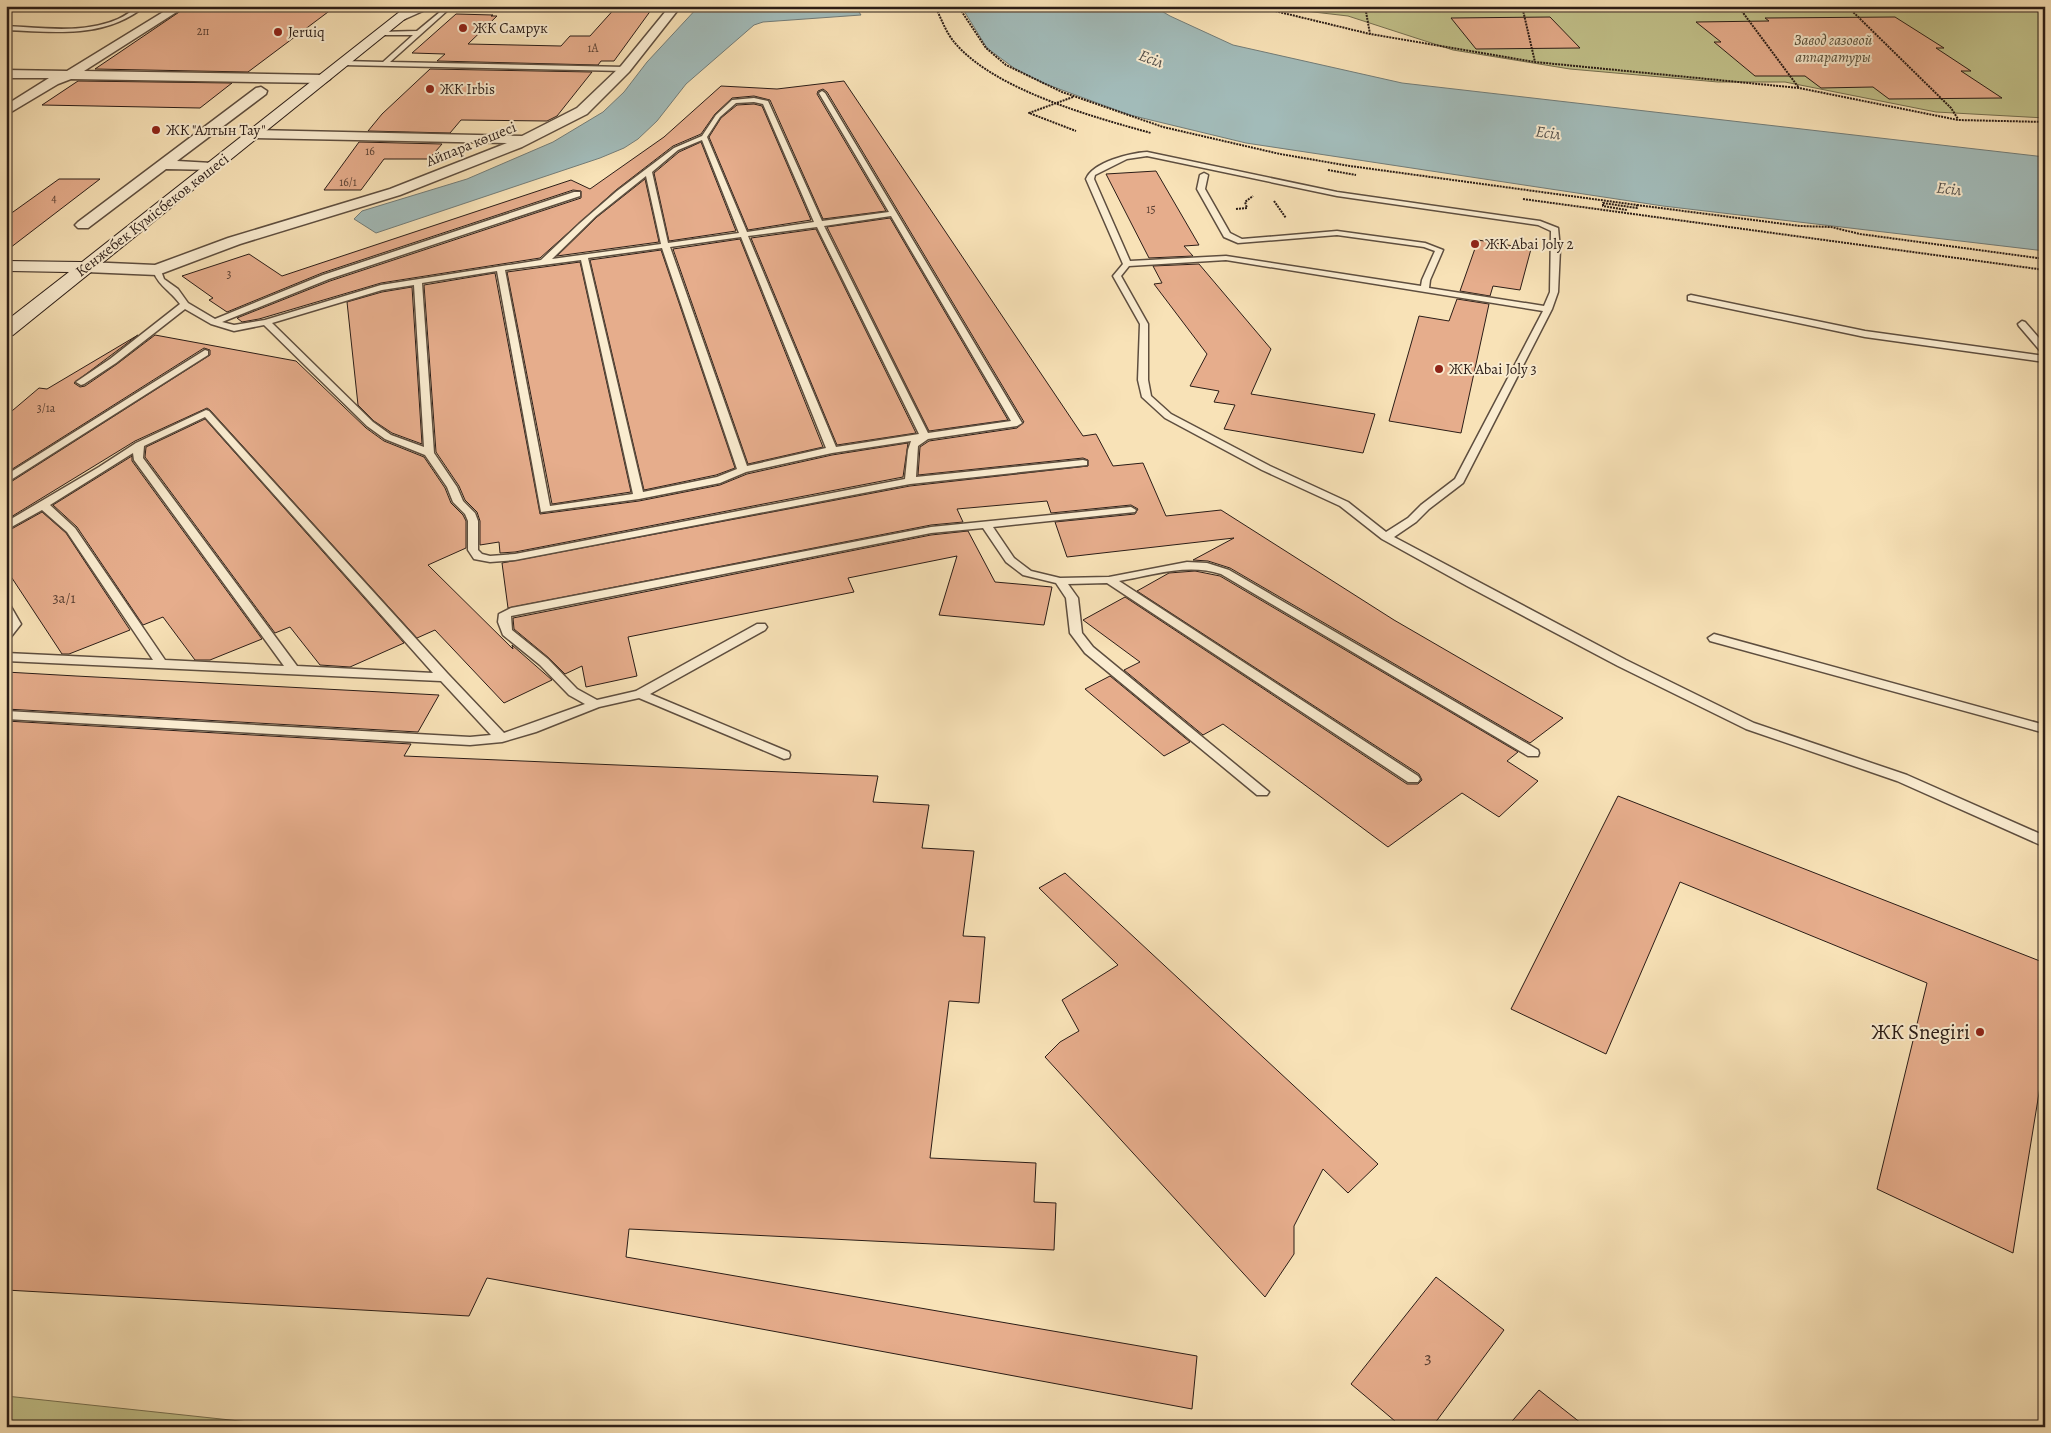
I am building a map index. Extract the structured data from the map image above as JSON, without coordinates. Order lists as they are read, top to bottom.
{
  "streets": {
    "street": ["Айпара көшесі", "Кенжебек Күмісбеков көшесі"]
  },
  "water": ["Есіл"],
  "parks": ["Завод газовой аппаратуры"],
  "places": [
    "ЖК Самрук",
    "Jeruiq",
    "ЖК Irbis",
    "ЖК \"Алтын Тау\"",
    "ЖК Abai Joly 2",
    "ЖК Abai Joly 3",
    "ЖК Snegiri"
  ],
  "house_numbers": [
    "2п",
    "1А",
    "16",
    "16/1",
    "4",
    "15",
    "3",
    "3/1а",
    "3а/1",
    "3"
  ]
}
